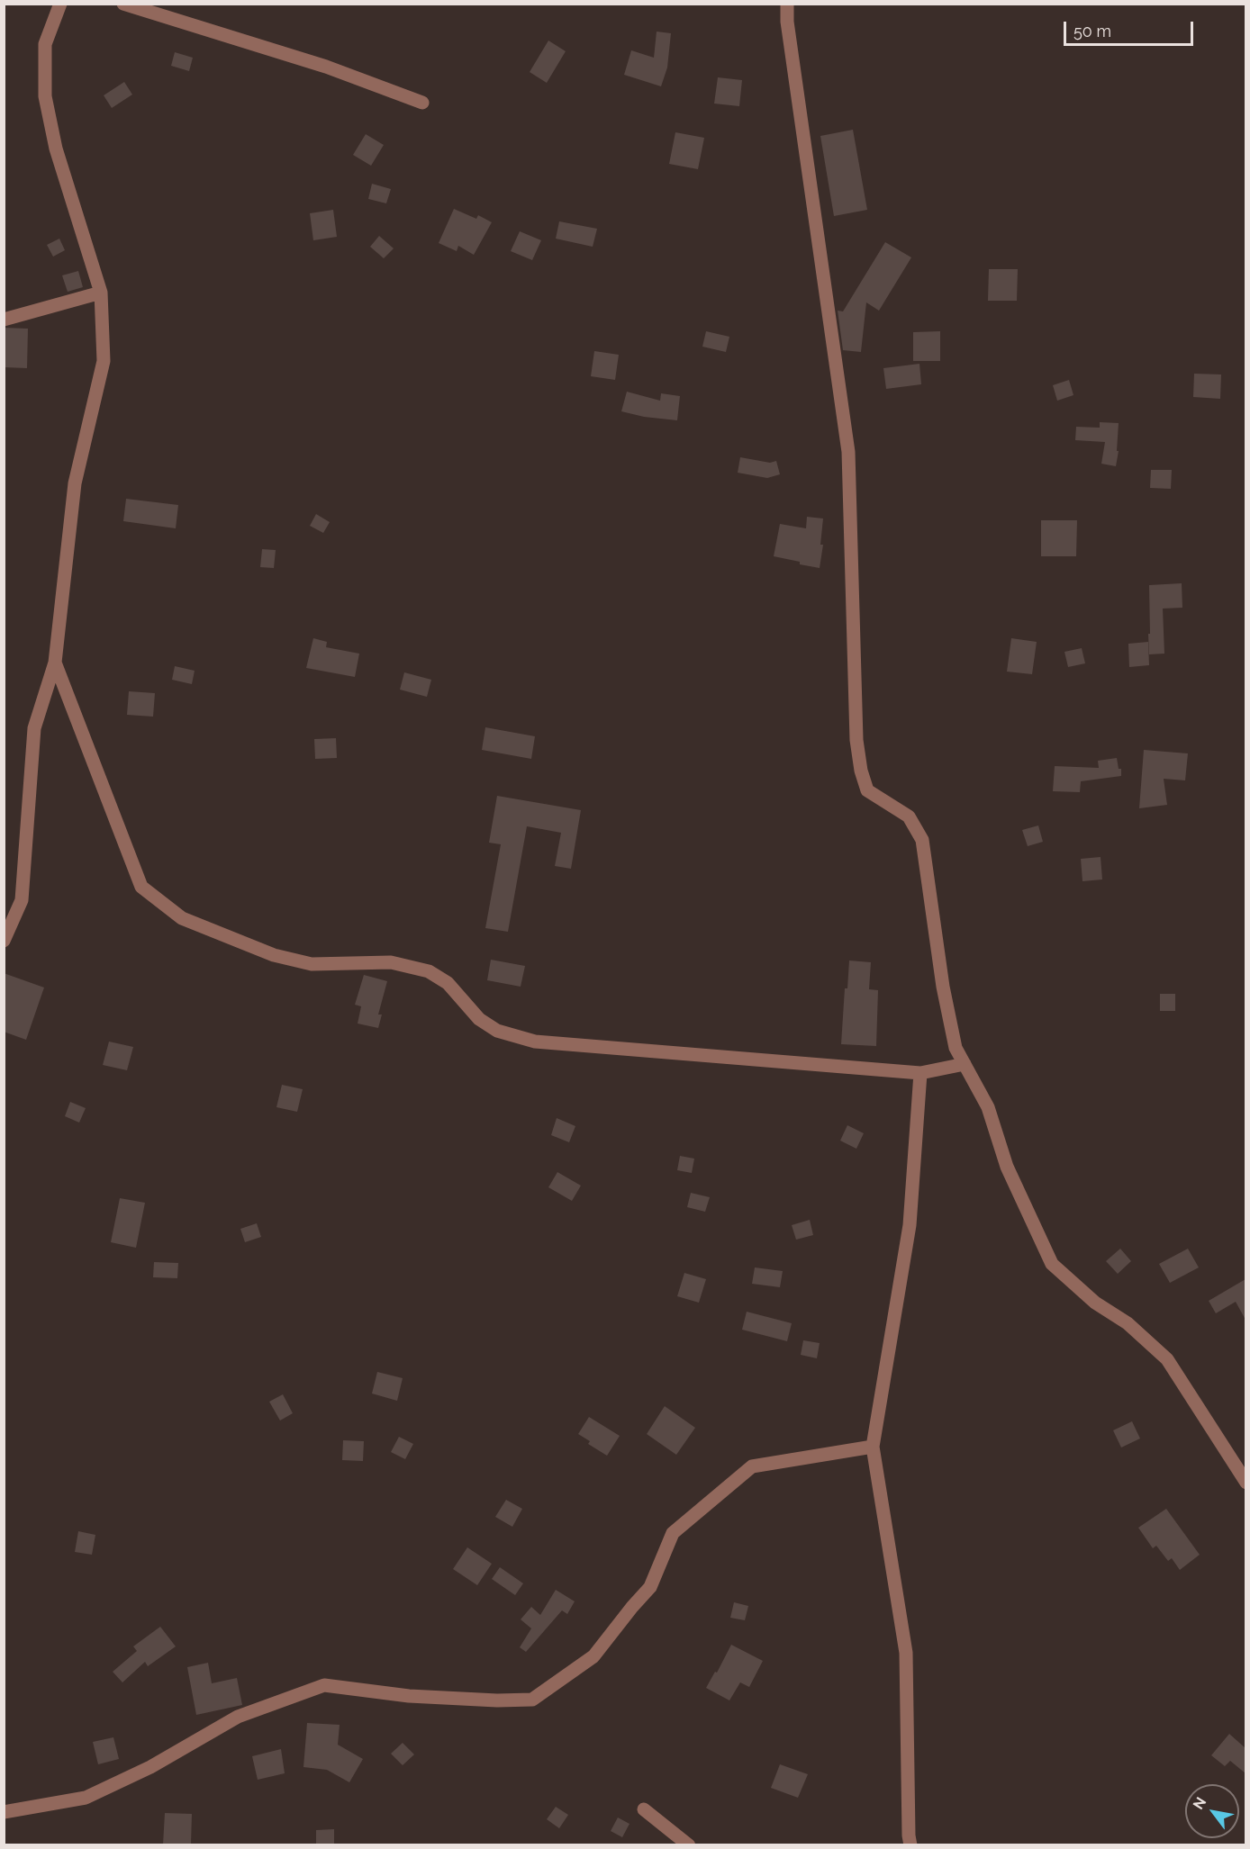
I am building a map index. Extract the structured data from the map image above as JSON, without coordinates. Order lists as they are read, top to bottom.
{
  "scale_bar": "50 m",
  "north": "top left"
}
